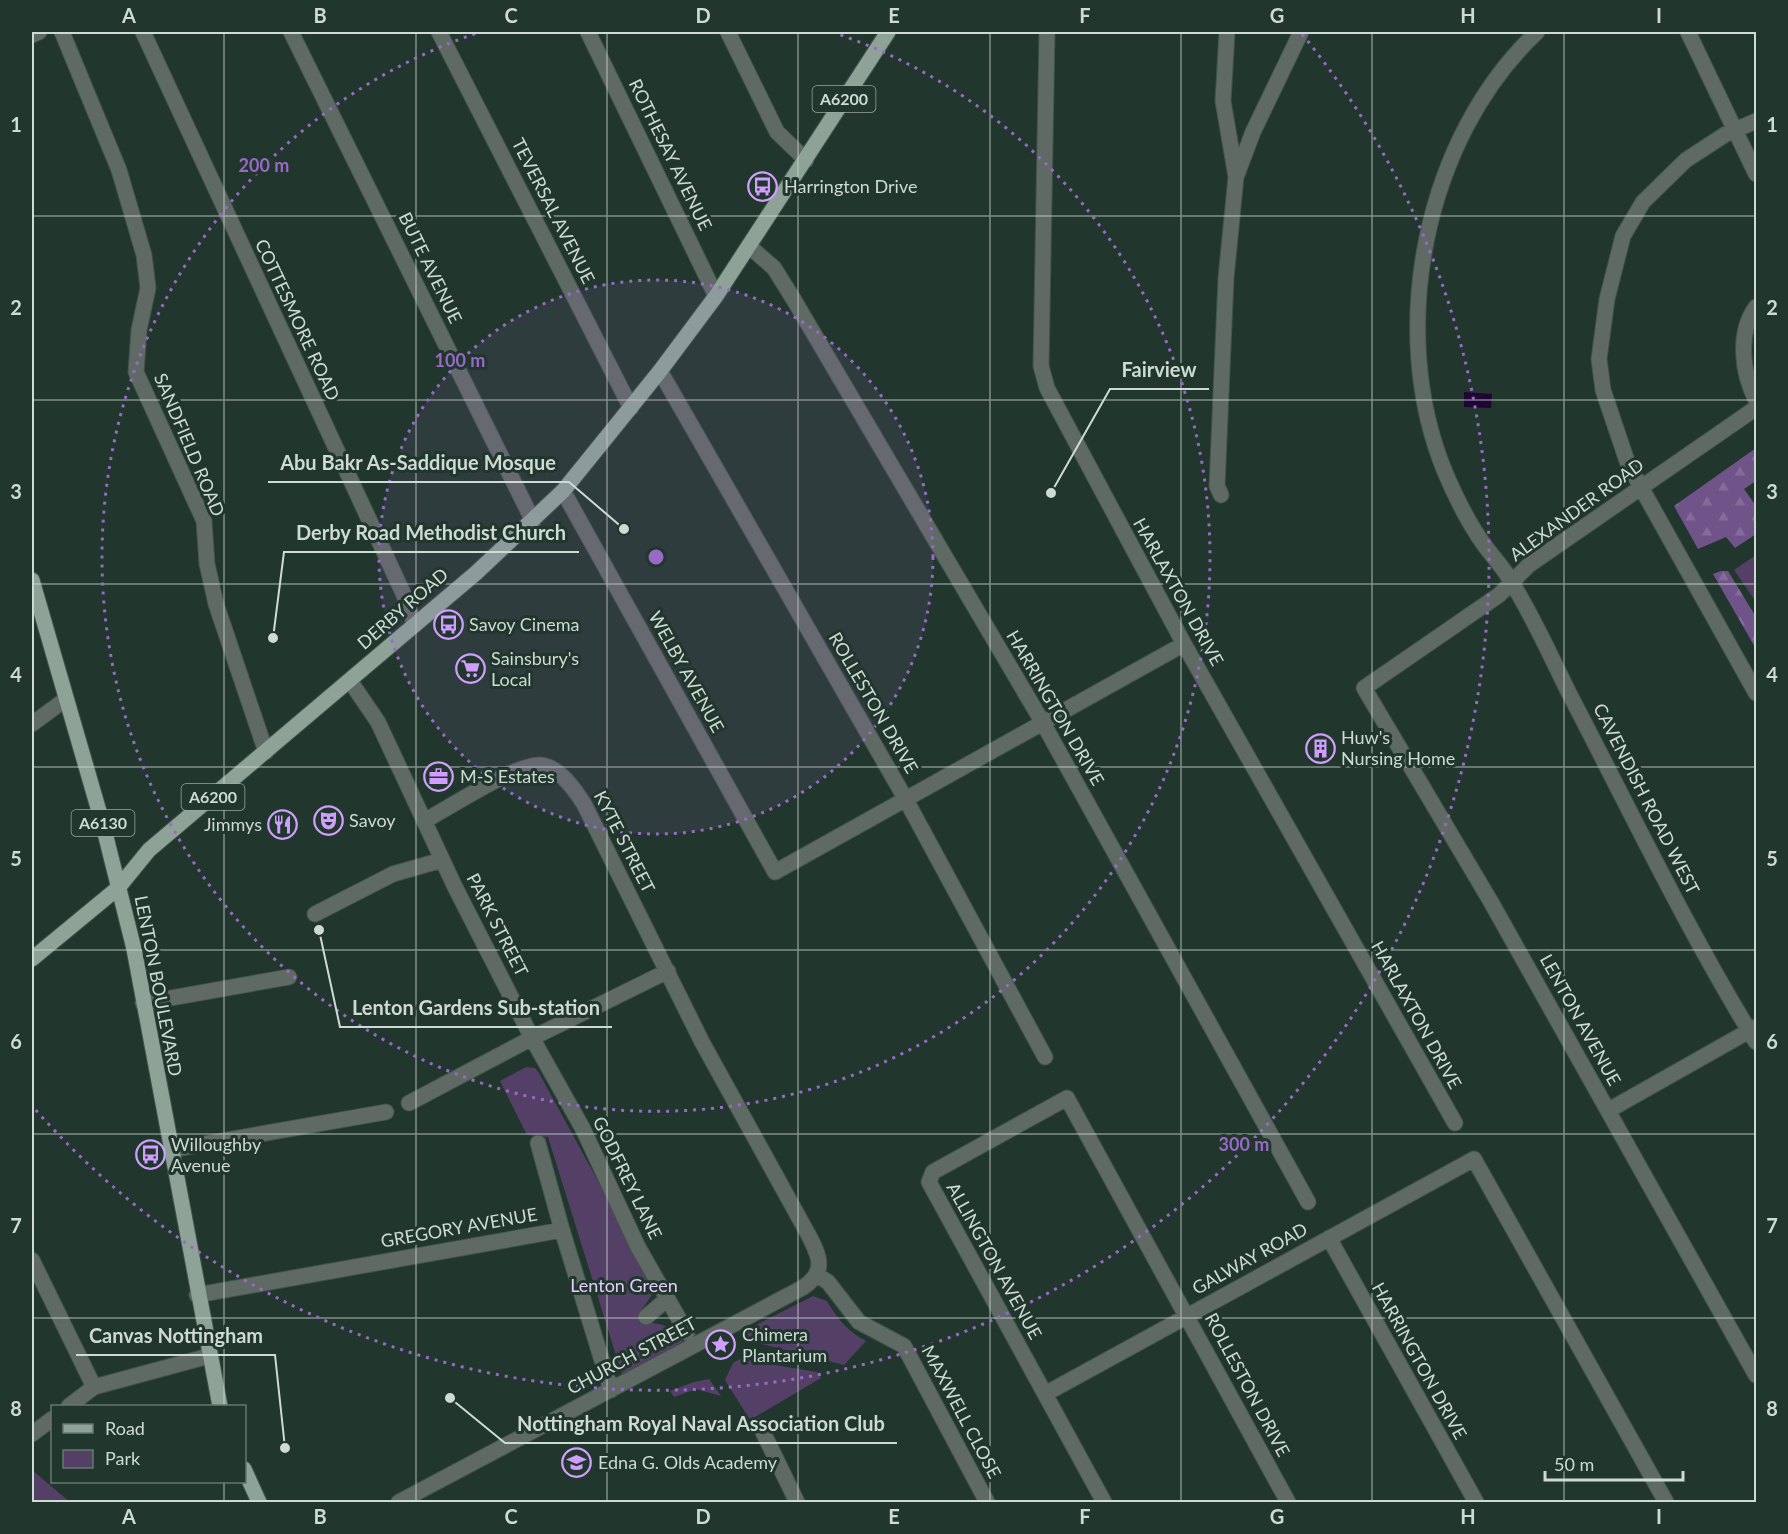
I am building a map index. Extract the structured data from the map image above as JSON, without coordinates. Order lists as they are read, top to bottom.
{
  "streets": {
    "main road": [
      "A6200",
      "DERBY ROAD",
      "A6130",
      "LENTON BOULEVARD"
    ],
    "street": [
      "ROTHESAY AVENUE",
      "TEVERSAL AVENUE",
      "BUTE AVENUE",
      "COTTESMORE ROAD",
      "SANDFIELD ROAD",
      "ALEXANDER ROAD",
      "HARLAXTON DRIVE",
      "WELBY AVENUE",
      "ROLLESTON DRIVE",
      "HARRINGTON DRIVE",
      "CAVENDISH ROAD WEST",
      "KYTE STREET",
      "PARK STREET",
      "LENTON AVENUE",
      "GODFREY LANE",
      "GREGORY AVENUE",
      "GALWAY ROAD",
      "ALLINGTON AVENUE",
      "CHURCH STREET",
      "MAXWELL CLOSE"
    ]
  },
  "crossings": [
    ["ROTHESAY AVENUE", "DERBY ROAD"],
    ["TEVERSAL AVENUE", "DERBY ROAD"],
    ["BUTE AVENUE", "DERBY ROAD"],
    ["COTTESMORE ROAD", "DERBY ROAD"],
    ["SANDFIELD ROAD", "DERBY ROAD"],
    ["ALEXANDER ROAD", "CAVENDISH ROAD WEST"],
    ["ALEXANDER ROAD", "LENTON AVENUE"],
    ["DERBY ROAD", "WELBY AVENUE"],
    ["DERBY ROAD", "ROLLESTON DRIVE"],
    ["DERBY ROAD", "HARRINGTON DRIVE"],
    ["DERBY ROAD", "PARK STREET"],
    ["DERBY ROAD", "LENTON BOULEVARD"],
    ["WELBY AVENUE", "ROLLESTON DRIVE"],
    ["ROLLESTON DRIVE", "GALWAY ROAD"],
    ["ROLLESTON DRIVE", "ALLINGTON AVENUE"],
    ["HARRINGTON DRIVE", "GALWAY ROAD"],
    ["KYTE STREET", "PARK STREET"],
    ["PARK STREET", "GODFREY LANE"],
    ["LENTON BOULEVARD", "GREGORY AVENUE"],
    ["GREGORY AVENUE", "CHURCH STREET"],
    ["GALWAY ROAD", "ALLINGTON AVENUE"],
    ["CHURCH STREET", "MAXWELL CLOSE"]
  ],
  "parks": ["Lenton Green"],
  "places": {
    "bus stop": ["Harrington Drive", "Savoy Cinema", "Willoughby Avenue"],
    "other": [
      "Fairview",
      "Abu Bakr As-Saddique Mosque",
      "Derby Road Methodist Church",
      "Lenton Gardens Sub-station",
      "Nottingham Royal Naval Association Club",
      "Canvas Nottingham"
    ],
    "supermarket": ["Sainsbury's Local"],
    "building": ["Huw's Nursing Home"],
    "office": ["M-S Estates"],
    "theatre": ["Savoy"],
    "restaurant": ["Jimmys"],
    "place": ["Chimera Plantarium"],
    "school or university": ["Edna G. Olds Academy"]
  },
  "legend": ["Road", "Park"],
  "scale_bar": "50 m",
  "grid": {
    "columns": [
      "A",
      "B",
      "C",
      "D",
      "E",
      "F",
      "G",
      "H",
      "I"
    ],
    "rows": [
      "1",
      "2",
      "3",
      "4",
      "5",
      "6",
      "7",
      "8"
    ]
  },
  "rings": ["200 m", "100 m", "300 m"]
}
